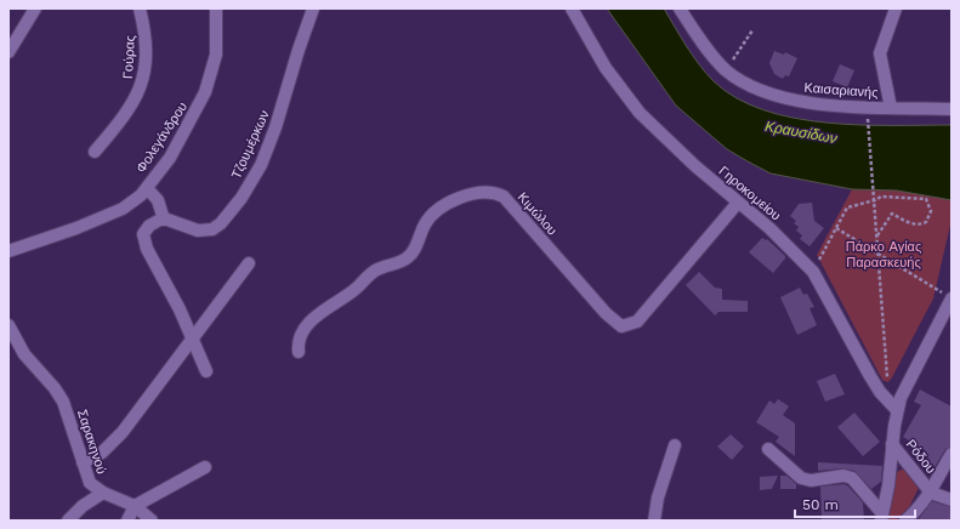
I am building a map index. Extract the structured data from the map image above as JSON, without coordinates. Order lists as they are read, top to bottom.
{
  "streets": {
    "street": [
      "Γούρας",
      "Καισαριανής",
      "Φολεγάνδρου",
      "Τζουμέρκων",
      "Γηροκομείου",
      "Κιμώλου",
      "Σαρακηνού",
      "Ρόδου"
    ]
  },
  "crossings": [
    ["Γηροκομείου", "Κιμώλου"]
  ],
  "water": ["Κραυσίδων"],
  "parks": ["Πάρκο Αγίας Παρασκευής"],
  "scale_bar": "50 m"
}
